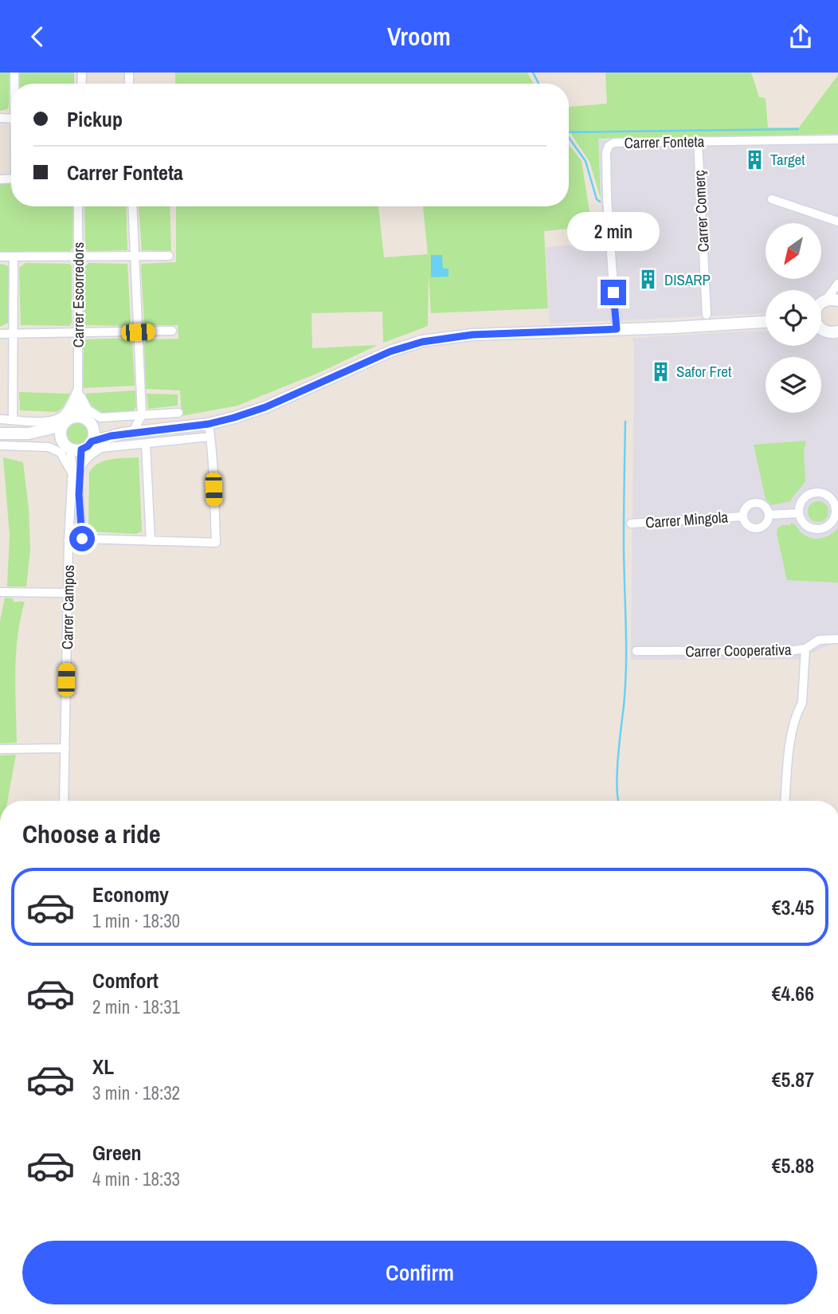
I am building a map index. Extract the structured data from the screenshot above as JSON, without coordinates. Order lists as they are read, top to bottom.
{
  "streets": {
    "street": [
      "Carrer Fonteta",
      "Carrer Comerç",
      "Carrer Escorredors",
      "Carrer Mingola",
      "Carrer Campos",
      "Carrer Cooperativa"
    ]
  },
  "crossings": [
    ["Carrer Fonteta", "Carrer Comerç"]
  ],
  "places": {
    "building": ["Target", "DISARP", "Safor Fret"]
  },
  "north": "bottom left",
  "page": {
    "header": "Vroom",
    "banner": ["Pickup", "Carrer Fonteta"],
    "bubble": "2 min",
    "heading": "Choose a ride",
    "list": [
      {
        "name": "Economy",
        "note": "1 min · 18:30",
        "value": "€3.45"
      },
      {
        "name": "Comfort",
        "note": "2 min · 18:31",
        "value": "€4.66"
      },
      {
        "name": "XL",
        "note": "3 min · 18:32",
        "value": "€5.87"
      },
      {
        "name": "Green",
        "note": "4 min · 18:33",
        "value": "€5.88"
      }
    ],
    "buttons": "Confirm"
  }
}
